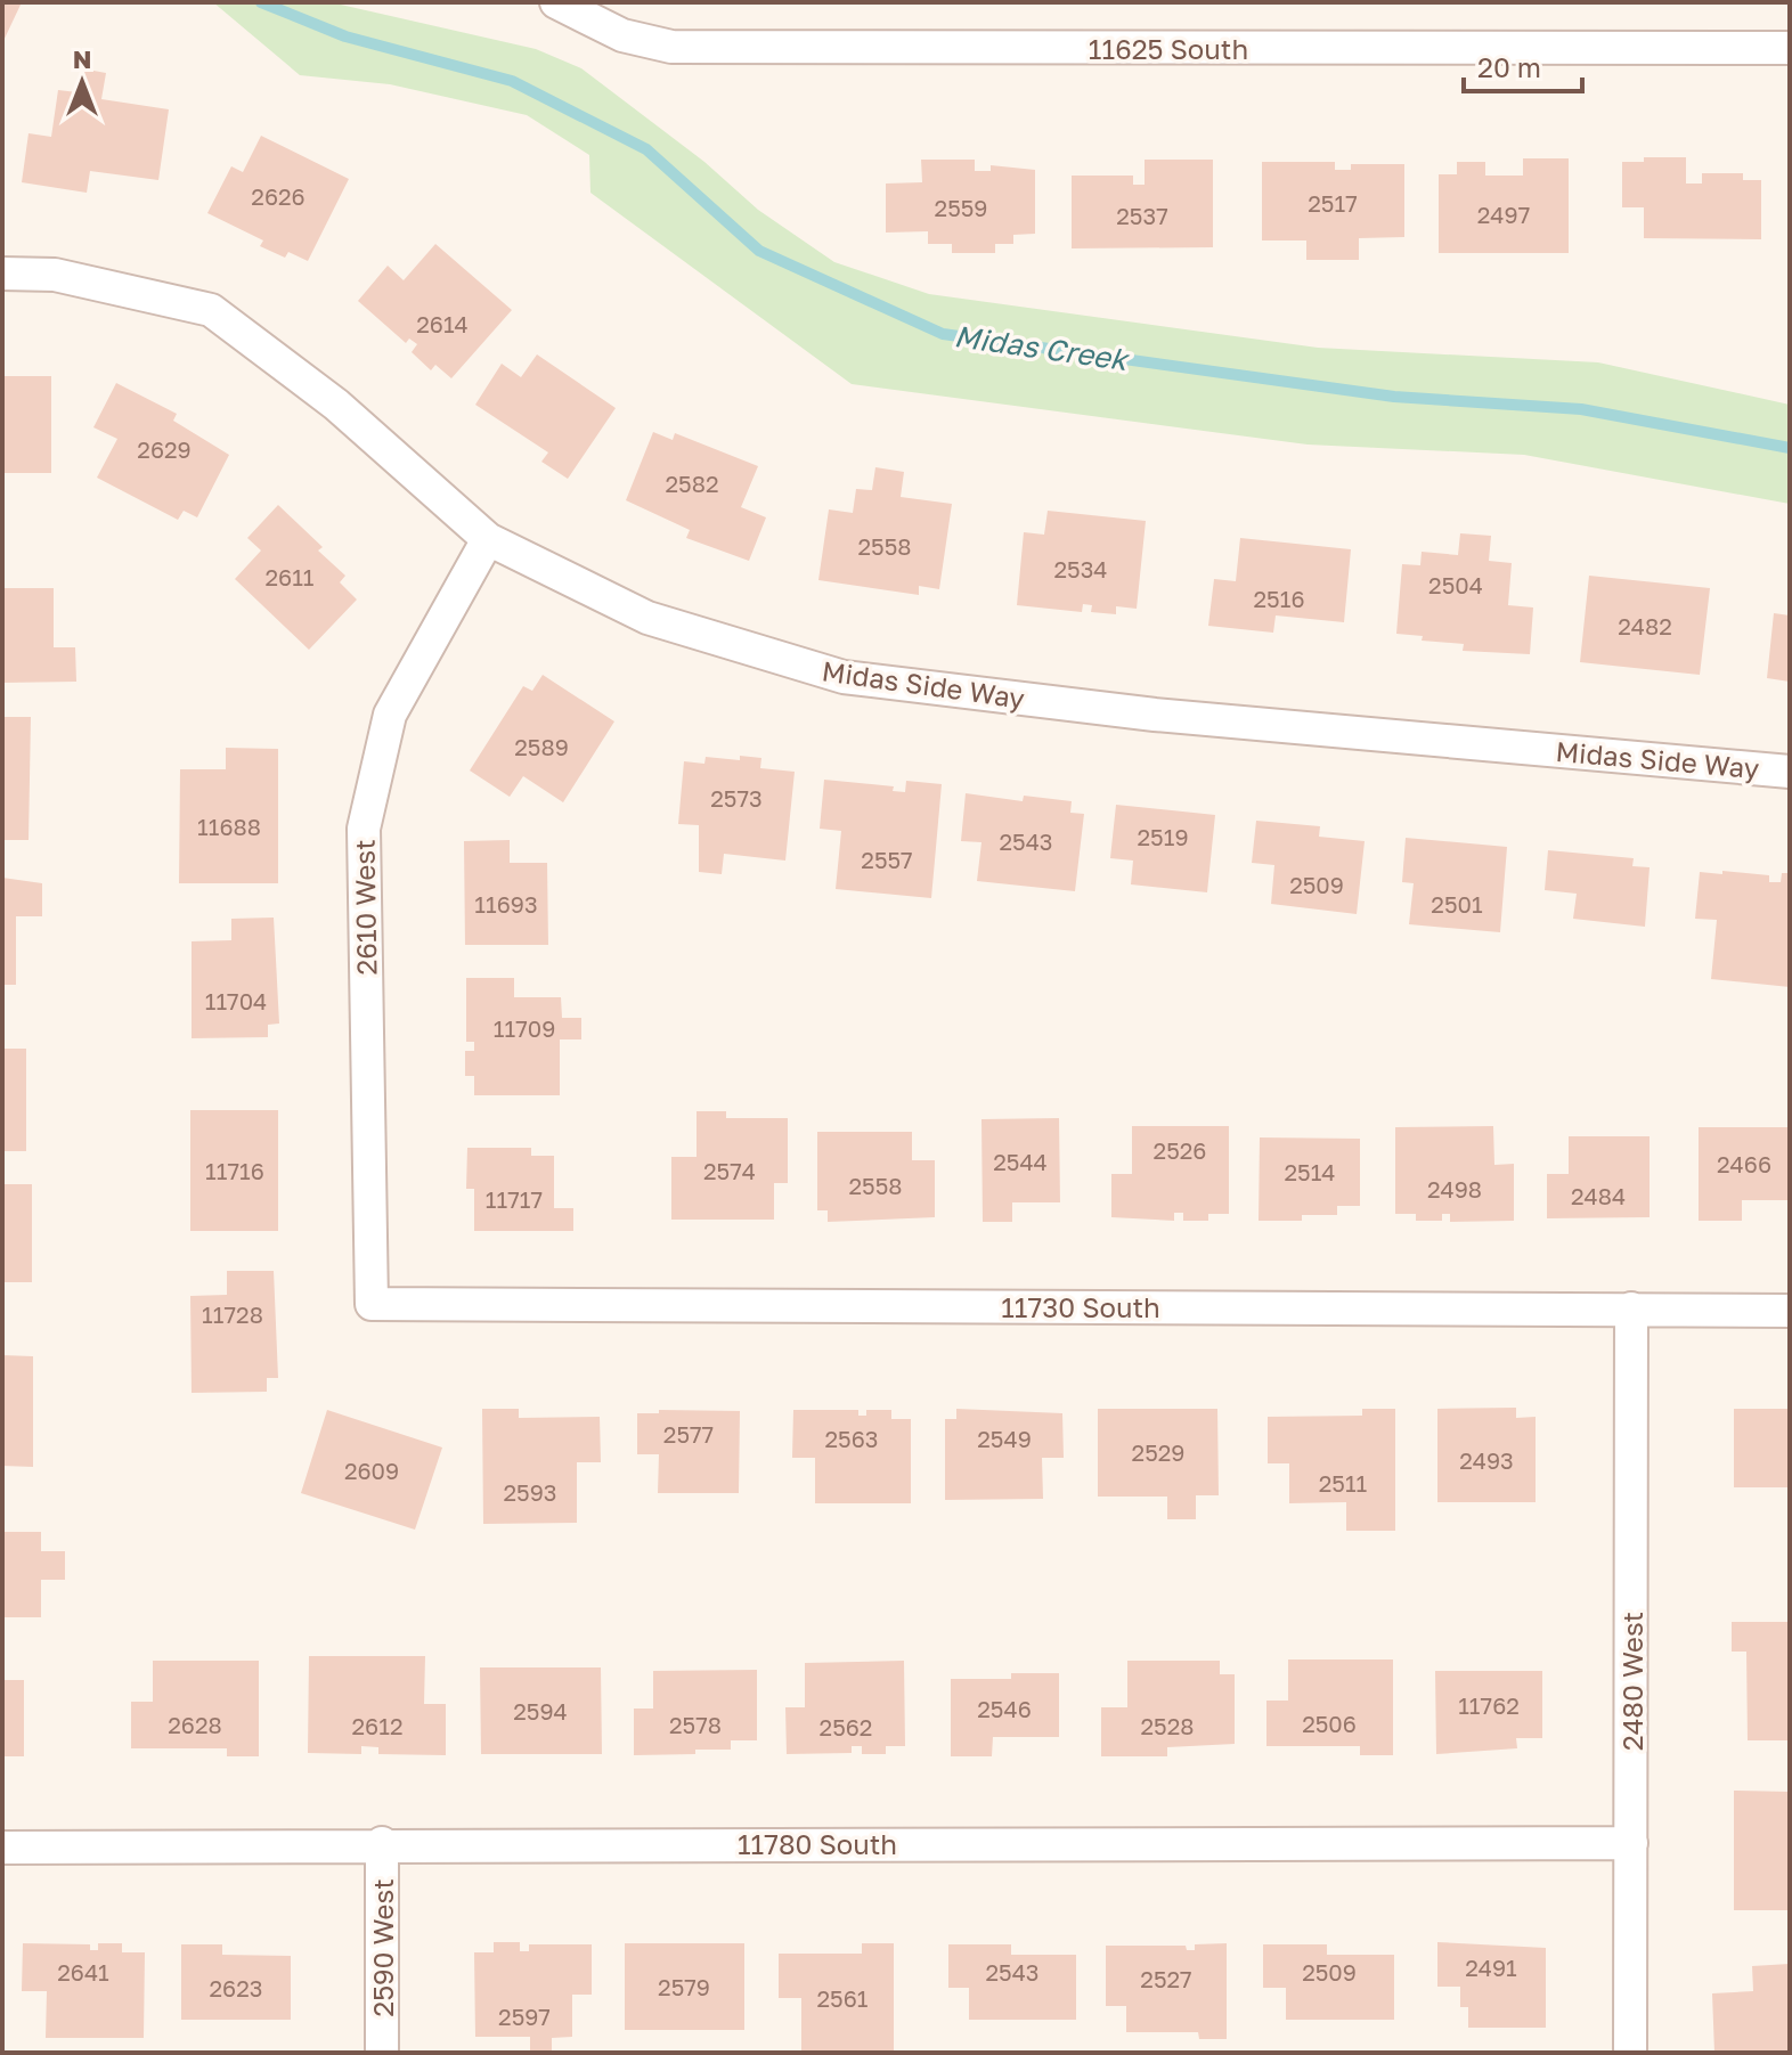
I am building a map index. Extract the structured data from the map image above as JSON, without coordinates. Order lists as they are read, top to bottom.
{
  "streets": {
    "street": [
      "11625 South",
      "Midas Side Way",
      "2610 West",
      "11730 South",
      "2480 West",
      "11780 South",
      "2590 West"
    ]
  },
  "crossings": [
    ["Midas Side Way", "2610 West"],
    ["2610 West", "11730 South"],
    ["11730 South", "2480 West"],
    ["2480 West", "11780 South"],
    ["11780 South", "2590 West"]
  ],
  "water": ["Midas Creek"],
  "house_numbers": [
    "2626",
    "2517",
    "2559",
    "2497",
    "2537",
    "2614",
    "2629",
    "2582",
    "2558",
    "2534",
    "2611",
    "2504",
    "2516",
    "2482",
    "2589",
    "2573",
    "11688",
    "2519",
    "2543",
    "2557",
    "2509",
    "11693",
    "2501",
    "11704",
    "11709",
    "2526",
    "2544",
    "2466",
    "11716",
    "2574",
    "2514",
    "2558",
    "2498",
    "2484",
    "11717",
    "11728",
    "2577",
    "2563",
    "2549",
    "2529",
    "2493",
    "2609",
    "2511",
    "2593",
    "11762",
    "2546",
    "2594",
    "2506",
    "2628",
    "2578",
    "2612",
    "2528",
    "2562",
    "2491",
    "2641",
    "2543",
    "2509",
    "2527",
    "2579",
    "2623",
    "2561",
    "2597"
  ],
  "scale_bar": "20 m",
  "north": "top"
}
